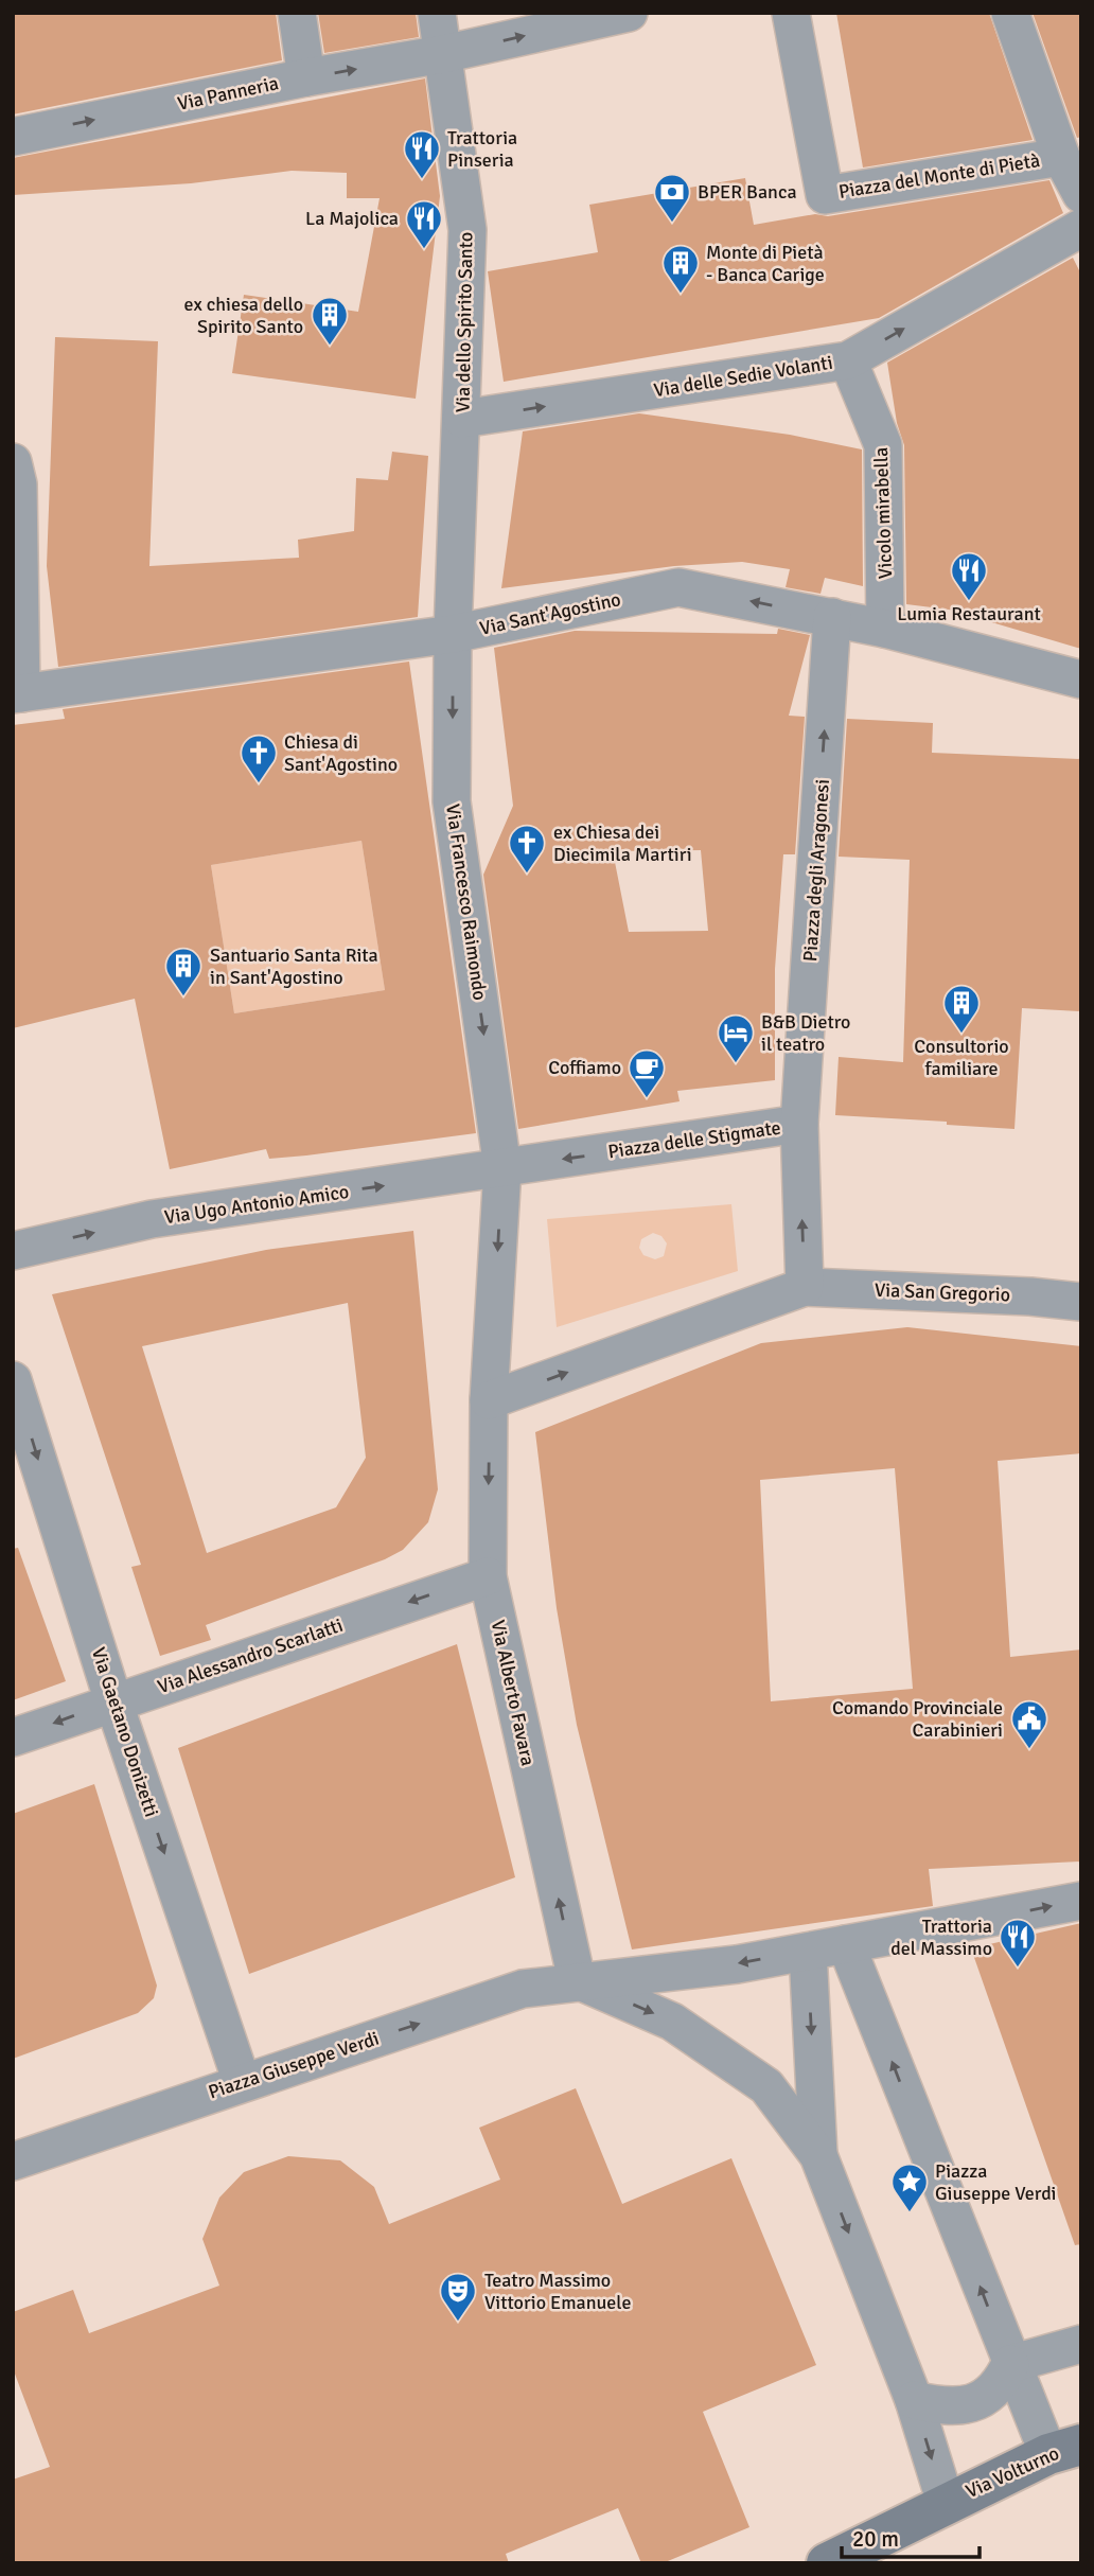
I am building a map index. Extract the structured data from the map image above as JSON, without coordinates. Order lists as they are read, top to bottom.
{
  "streets": {
    "street": [
      "Via Panneria",
      "Piazza del Monte di Pietà",
      "Via dello Spirito Santo",
      "Via delle Sedie Volanti",
      "Vicolo mirabella",
      "Via Sant'Agostino",
      "Piazza degli Aragonesi",
      "Via Francesco Raimondo",
      "Piazza delle Stigmate",
      "Via Ugo Antonio Amico",
      "Via San Gregorio",
      "Via Alessandro Scarlatti",
      "Via Alberto Favara",
      "Via Gaetano Donizetti",
      "Piazza Giuseppe Verdi",
      "Via Volturno"
    ]
  },
  "crossings": [
    ["Via Panneria", "Via dello Spirito Santo"],
    ["Via dello Spirito Santo", "Via delle Sedie Volanti"],
    ["Via dello Spirito Santo", "Via Sant'Agostino"],
    ["Via dello Spirito Santo", "Via Francesco Raimondo"],
    ["Via delle Sedie Volanti", "Vicolo mirabella"],
    ["Vicolo mirabella", "Via Sant'Agostino"],
    ["Via Sant'Agostino", "Piazza degli Aragonesi"],
    ["Via Sant'Agostino", "Via Francesco Raimondo"],
    ["Piazza degli Aragonesi", "Piazza delle Stigmate"],
    ["Via Francesco Raimondo", "Piazza delle Stigmate"],
    ["Via Francesco Raimondo", "Via Ugo Antonio Amico"],
    ["Piazza delle Stigmate", "Via Ugo Antonio Amico"],
    ["Piazza delle Stigmate", "Via San Gregorio"],
    ["Via Alessandro Scarlatti", "Via Alberto Favara"],
    ["Via Alessandro Scarlatti", "Via Gaetano Donizetti"],
    ["Via Alberto Favara", "Piazza Giuseppe Verdi"],
    ["Via Gaetano Donizetti", "Piazza Giuseppe Verdi"]
  ],
  "one_way": [
    "Via Panneria",
    "Via delle Sedie Volanti",
    "Via Sant'Agostino",
    "Piazza degli Aragonesi",
    "Via Francesco Raimondo",
    "Via Ugo Antonio Amico",
    "Via Alessandro Scarlatti",
    "Via Gaetano Donizetti"
  ],
  "places": {
    "restaurant": [
      "Trattoria Pinseria",
      "La Majolica",
      "Lumia Restaurant",
      "Trattoria del Massimo"
    ],
    "bank": ["BPER Banca"],
    "building": [
      "Monte di Pietà - Banca Carige",
      "ex chiesa dello Spirito Santo",
      "Santuario Santa Rita in Sant'Agostino",
      "Consultorio familiare"
    ],
    "church": ["Chiesa di Sant'Agostino", "ex Chiesa dei Diecimila Martiri"],
    "hotel": ["B&B Dietro il teatro"],
    "cafe": ["Coffiamo"],
    "public building": ["Comando Provinciale Carabinieri"],
    "place": ["Piazza Giuseppe Verdi"],
    "theatre": ["Teatro Massimo Vittorio Emanuele"]
  },
  "scale_bar": "20 m"
}
